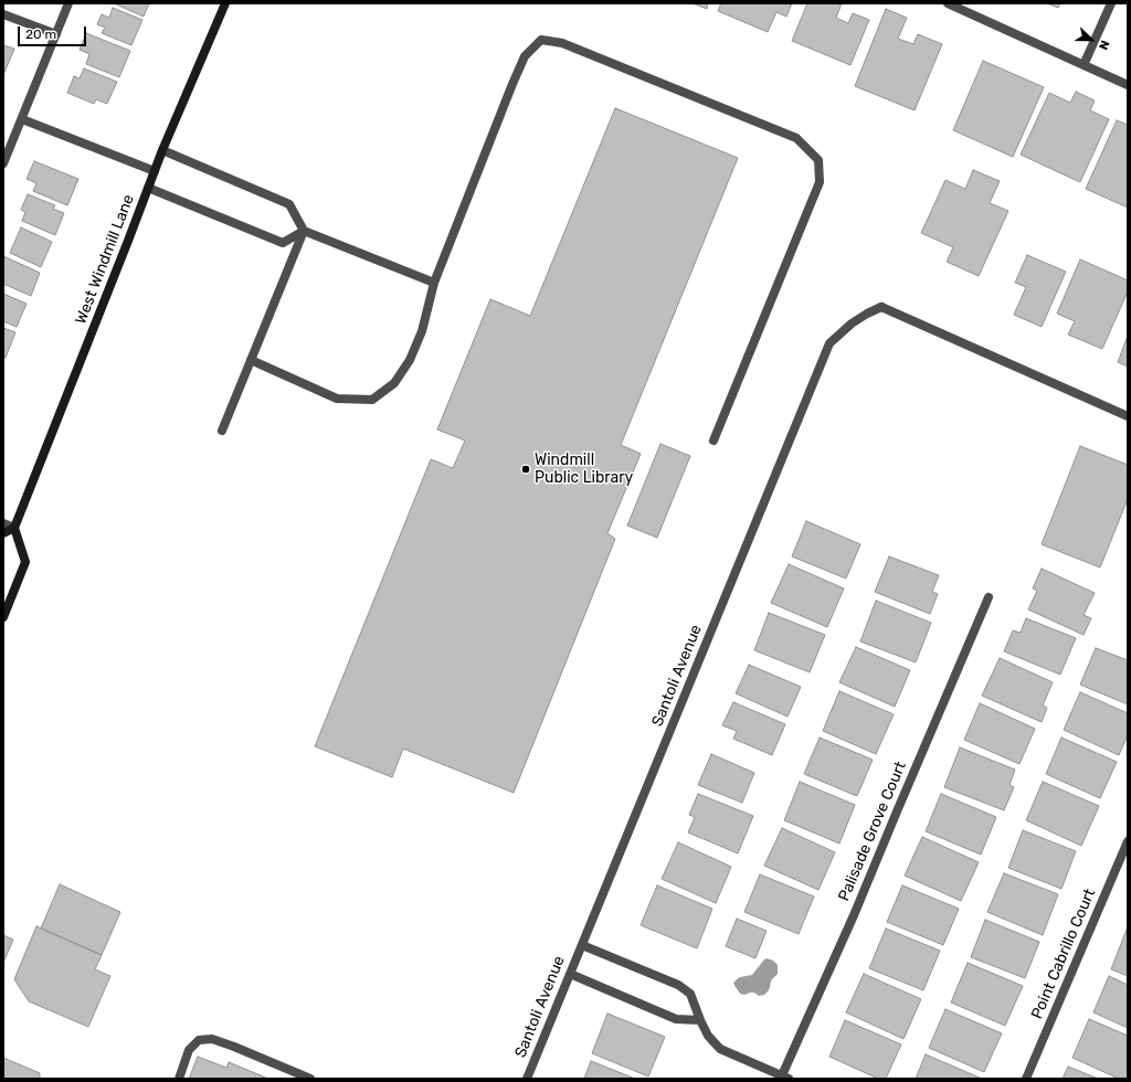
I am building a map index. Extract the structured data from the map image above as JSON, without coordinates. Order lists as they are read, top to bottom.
{
  "streets": {
    "main road": ["West Windmill Lane"],
    "street": ["Santoli Avenue", "Palisade Grove Court", "Point Cabrillo Court"]
  },
  "places": ["Windmill Public Library"],
  "scale_bar": "20 m",
  "north": "bottom right"
}
